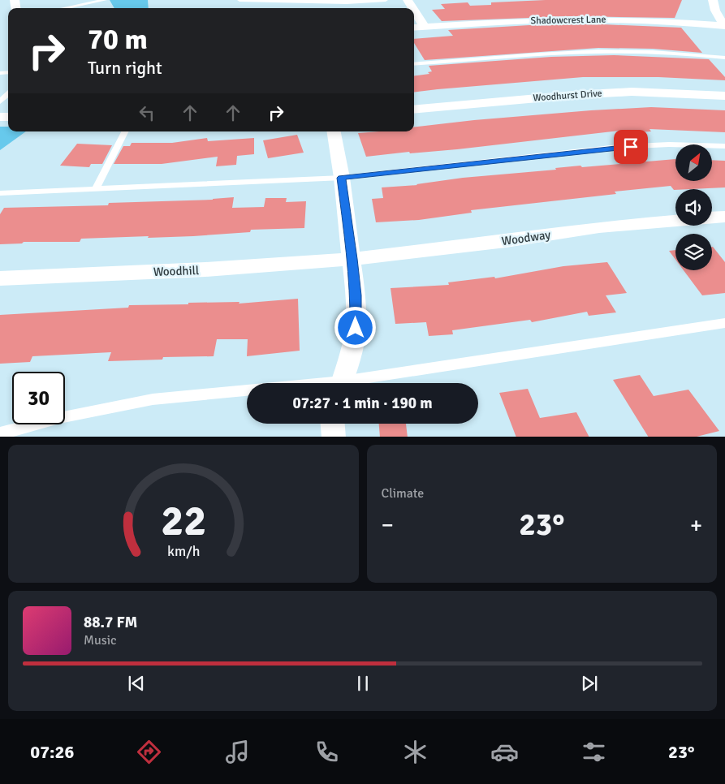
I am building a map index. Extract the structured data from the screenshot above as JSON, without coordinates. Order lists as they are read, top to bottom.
{
  "streets": {
    "street": [
      "Shadowcrest Lane",
      "Woodhurst Drive",
      "Woodway",
      "Woodhill"
    ]
  },
  "crossings": [
    ["Woodway", "Woodhill"]
  ],
  "north": "top right",
  "page": {
    "turn": ["70 m", "Turn right"],
    "limit": "30",
    "trip": "07:27 · 1 min · 190 m",
    "tile": "Climate",
    "heat": ["−", "23°", "+"],
    "song": ["88.7 FM", "Music"],
    "tabs": ["07:26", "23°"],
    "gauge": ["22", "km/h"]
  }
}
